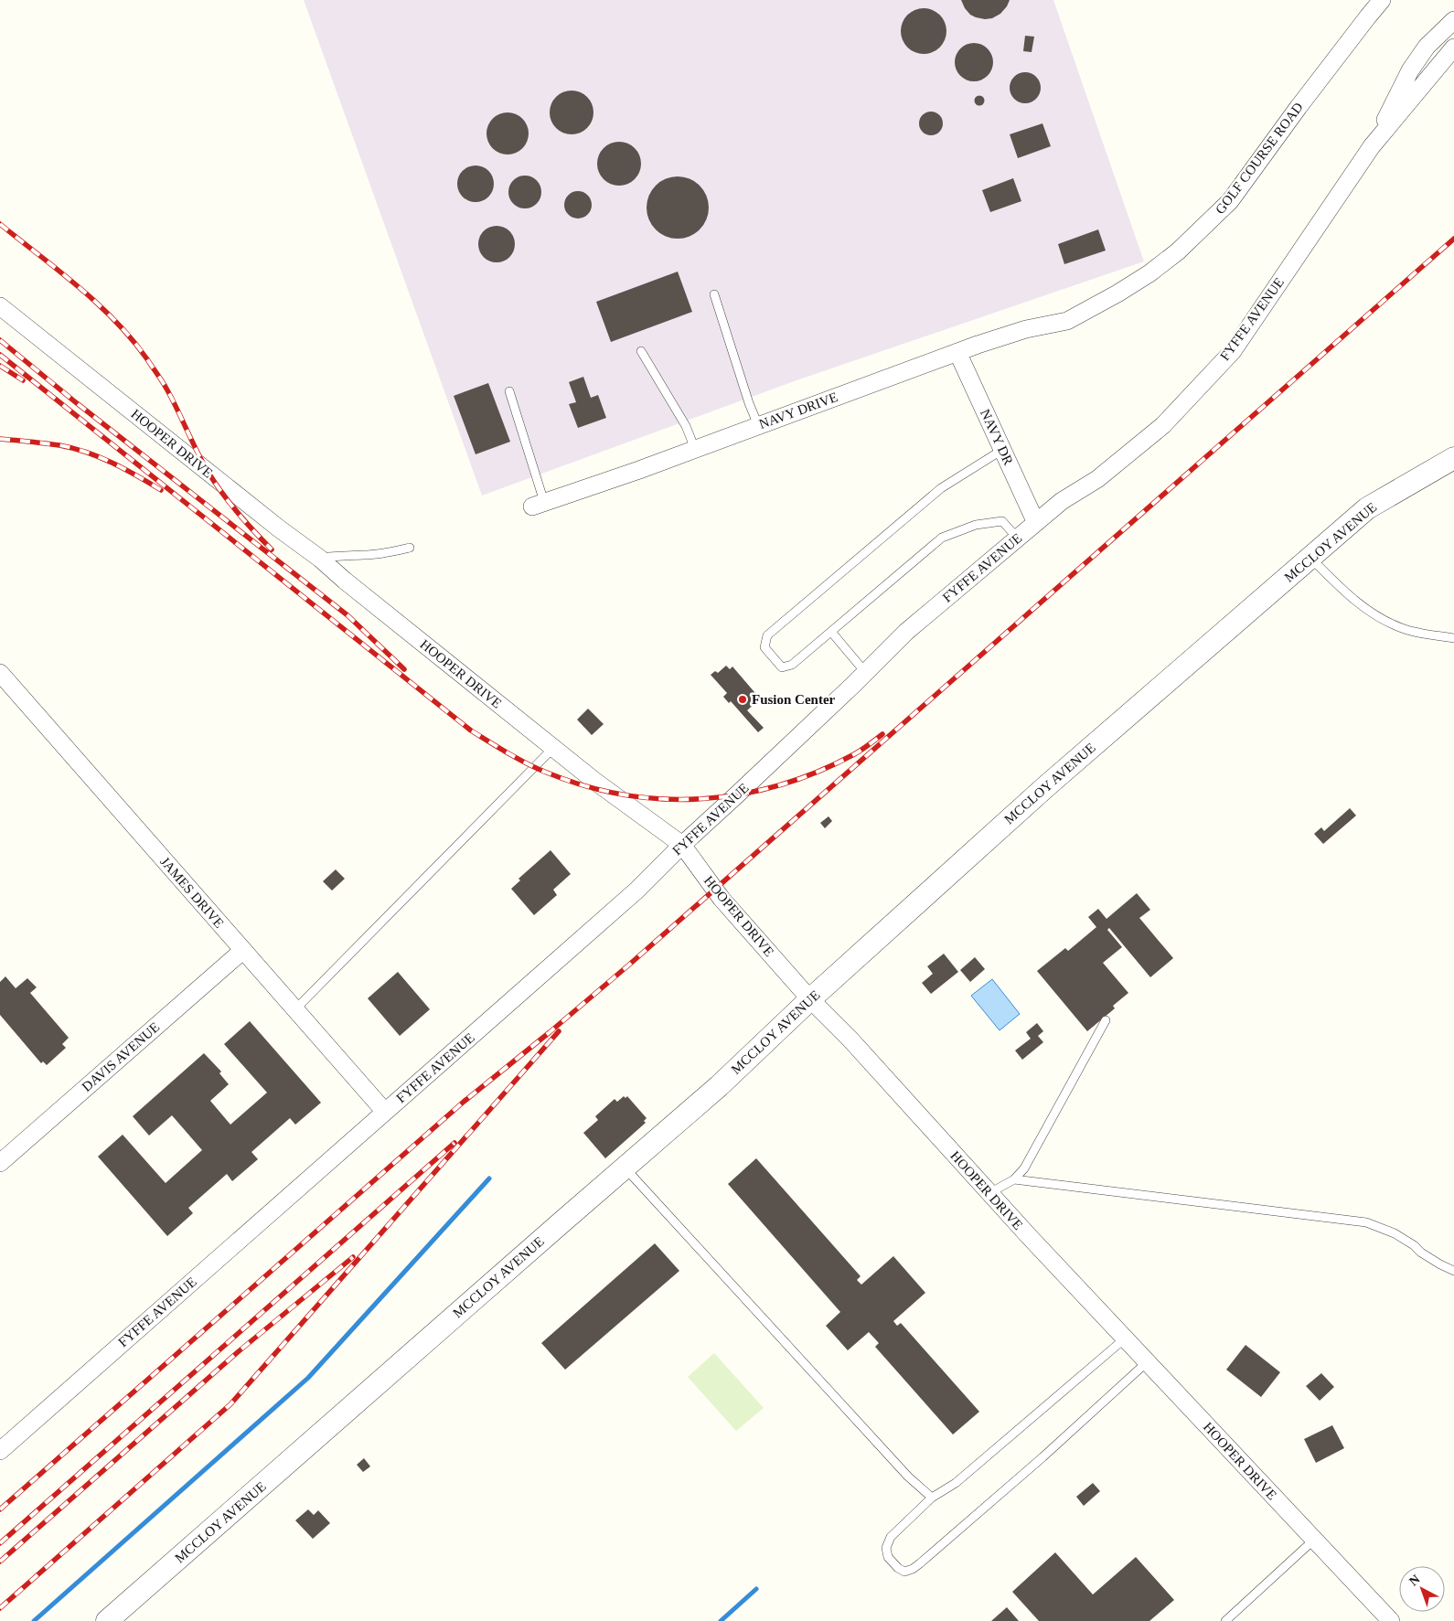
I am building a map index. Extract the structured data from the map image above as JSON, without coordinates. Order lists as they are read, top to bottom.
{
  "streets": {
    "street": [
      "GOLF COURSE ROAD",
      "FYFFE AVENUE",
      "NAVY DRIVE",
      "NAVY DR",
      "HOOPER DRIVE",
      "MCCLOY AVENUE",
      "JAMES DRIVE",
      "DAVIS AVENUE"
    ]
  },
  "crossings": [
    ["GOLF COURSE ROAD", "NAVY DRIVE"],
    ["FYFFE AVENUE", "NAVY DR"],
    ["FYFFE AVENUE", "HOOPER DRIVE"],
    ["FYFFE AVENUE", "JAMES DRIVE"],
    ["NAVY DRIVE", "NAVY DR"],
    ["HOOPER DRIVE", "MCCLOY AVENUE"],
    ["JAMES DRIVE", "DAVIS AVENUE"]
  ],
  "places": ["Fusion Center"],
  "north": "top left"
}
